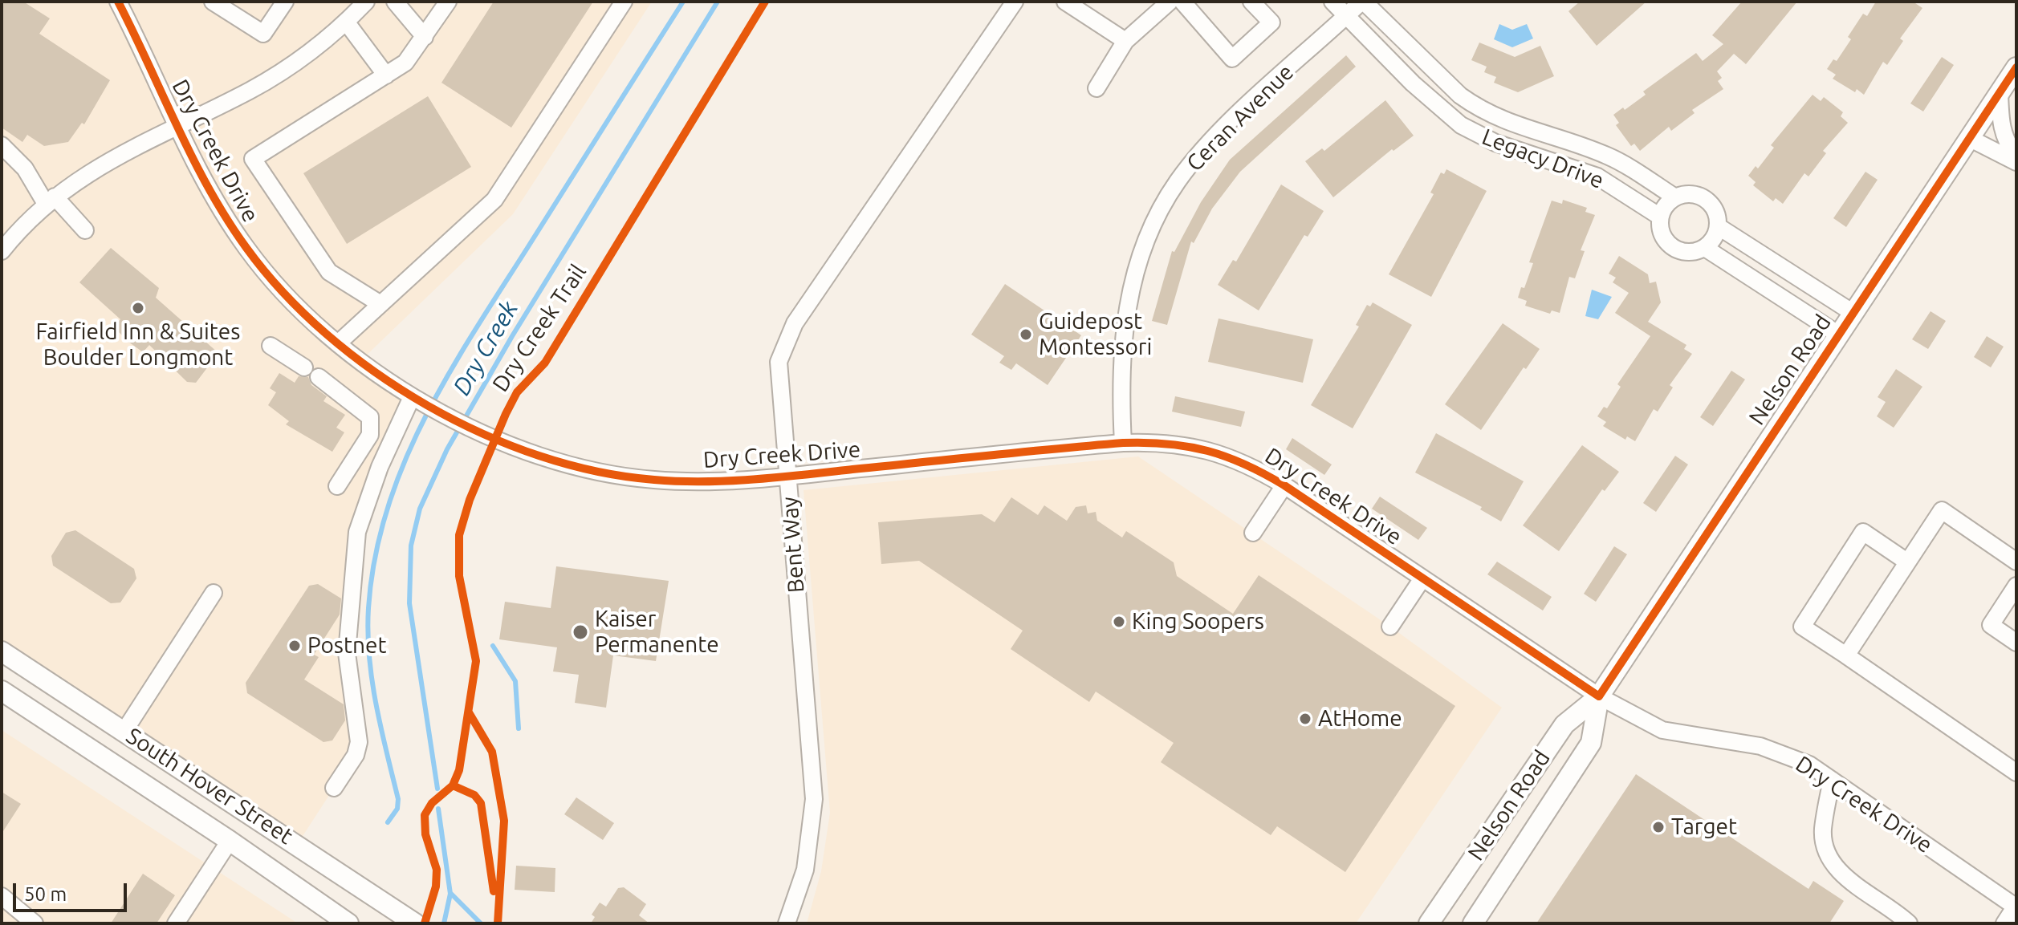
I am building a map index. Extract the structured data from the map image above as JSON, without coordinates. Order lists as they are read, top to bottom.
{
  "streets": {
    "main road": ["Nelson Road", "South Hover Street"],
    "street": [
      "Ceran Avenue",
      "Dry Creek Drive",
      "Legacy Drive",
      "Bent Way"
    ],
    "cycle path": ["Dry Creek Trail"]
  },
  "crossings": [
    ["Ceran Avenue", "Dry Creek Drive"],
    ["Ceran Avenue", "Legacy Drive"],
    ["Dry Creek Drive", "Nelson Road"],
    ["Dry Creek Drive", "Bent Way"]
  ],
  "water": ["Dry Creek"],
  "places": [
    "Fairfield Inn & Suites Boulder Longmont",
    "Guidepost Montessori",
    "King Soopers",
    "Kaiser Permanente",
    "Postnet",
    "AtHome",
    "Target"
  ],
  "scale_bar": "50 m"
}
